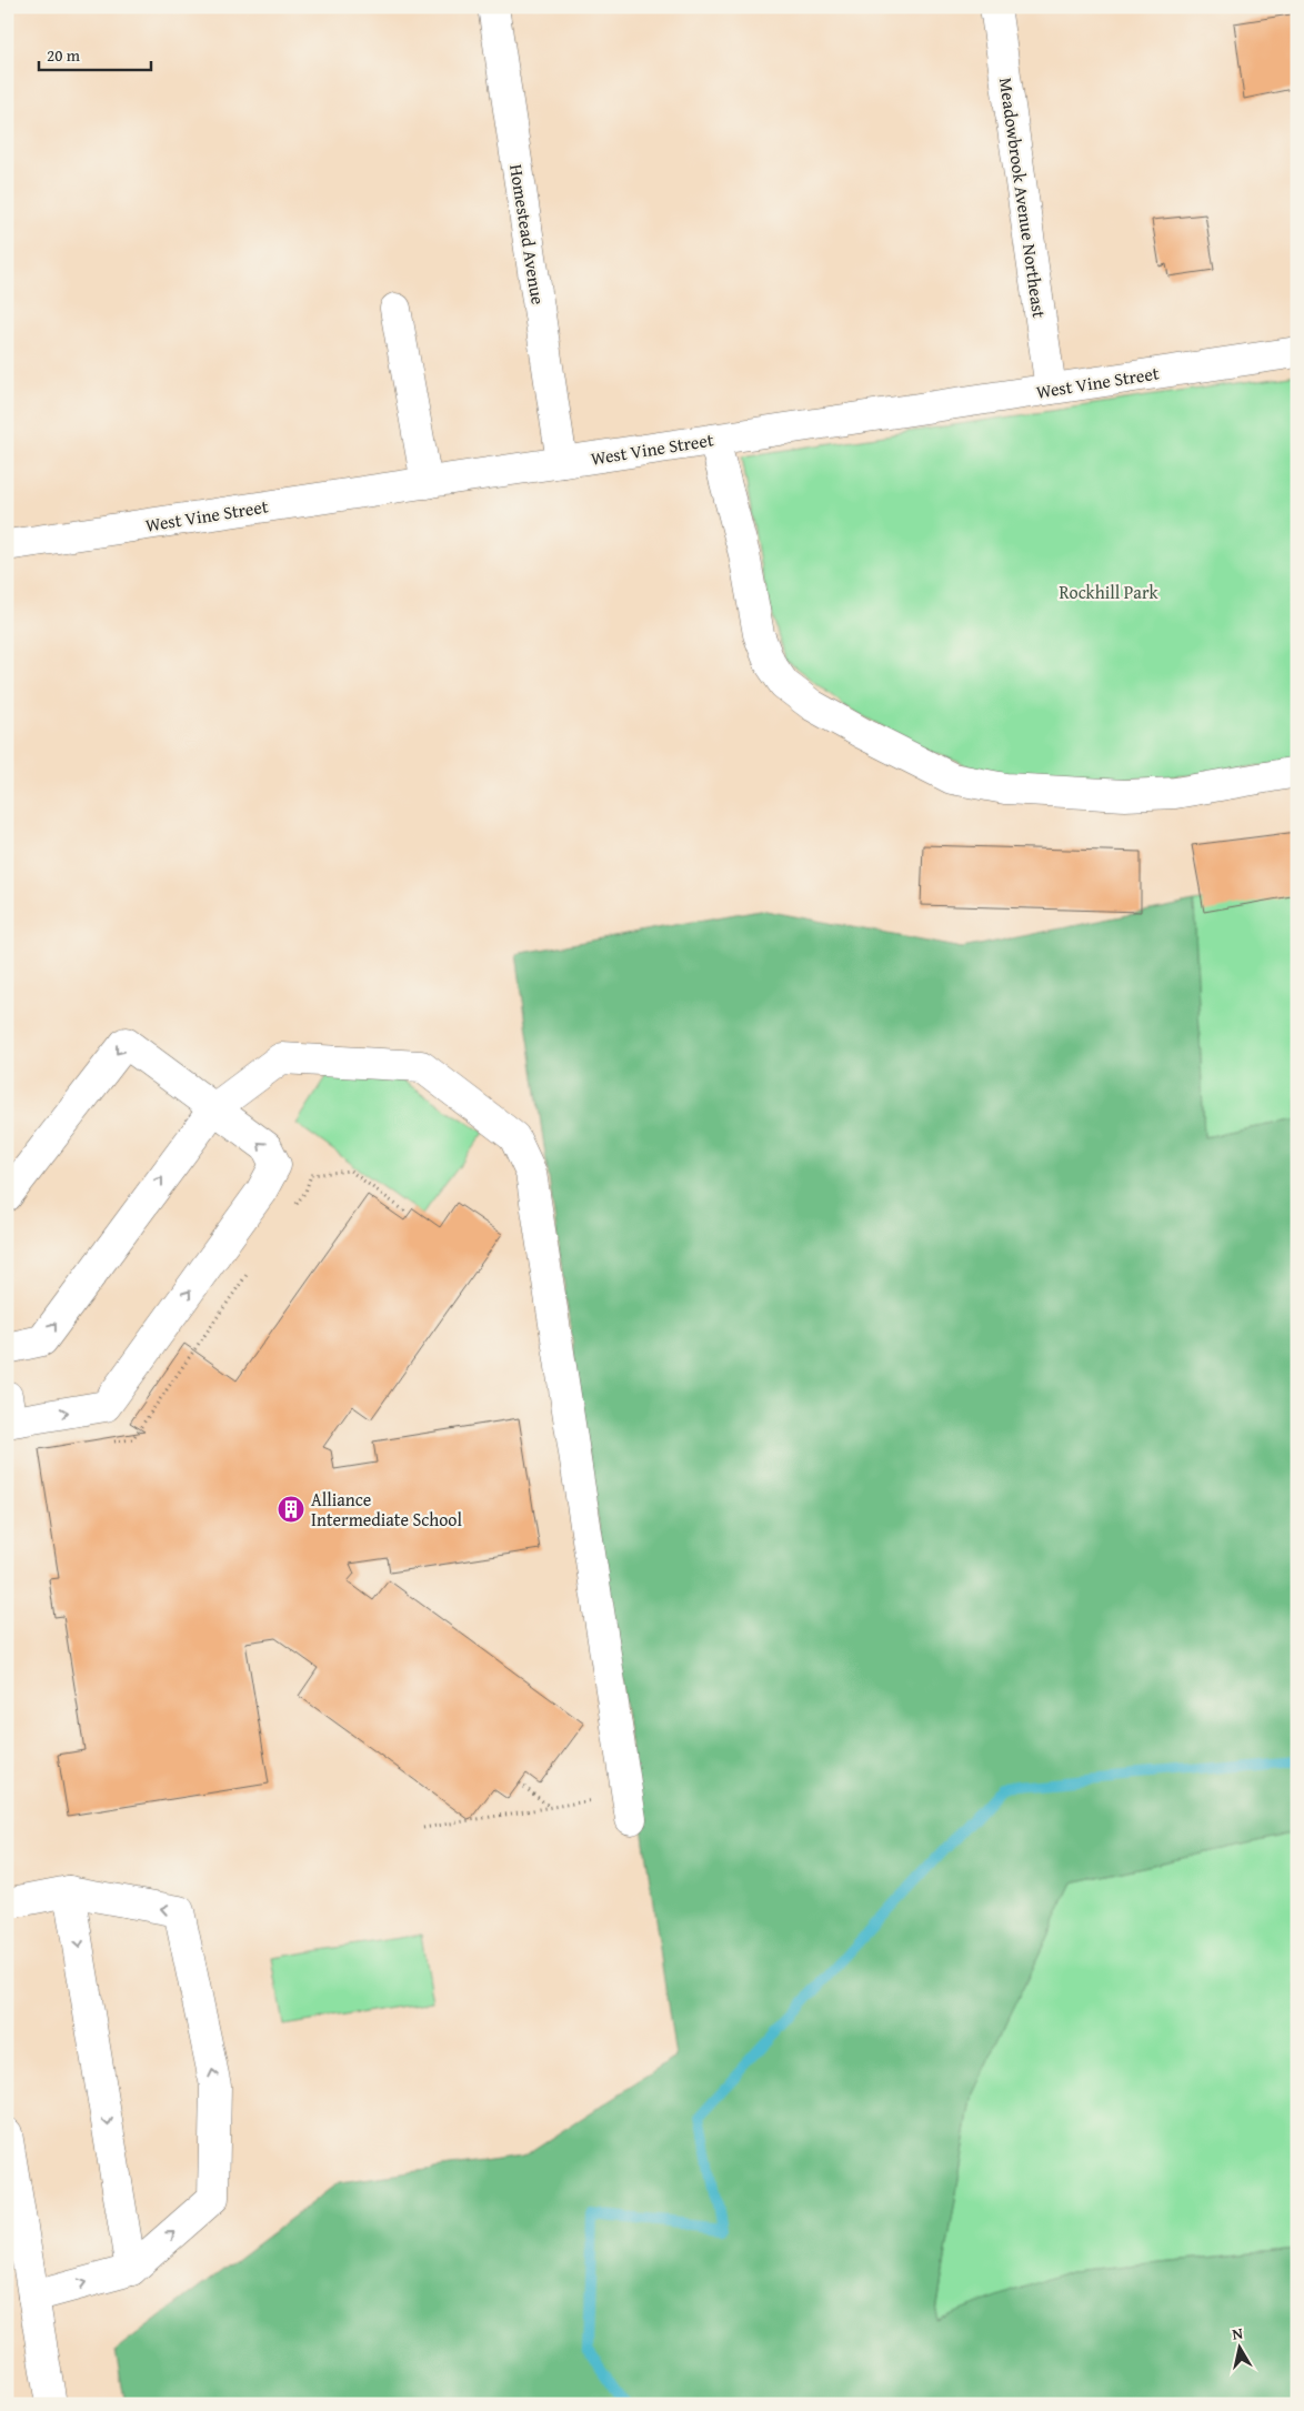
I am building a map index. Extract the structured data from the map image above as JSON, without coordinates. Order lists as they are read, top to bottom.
{
  "streets": {
    "street": ["Meadowbrook Avenue Northeast", "Homestead Avenue", "West Vine Street"]
  },
  "crossings": [
    ["Meadowbrook Avenue Northeast", "West Vine Street"],
    ["Homestead Avenue", "West Vine Street"]
  ],
  "parks": ["Rockhill Park"],
  "places": {
    "building": ["Alliance Intermediate School"]
  },
  "scale_bar": "20 m",
  "north": "top"
}
